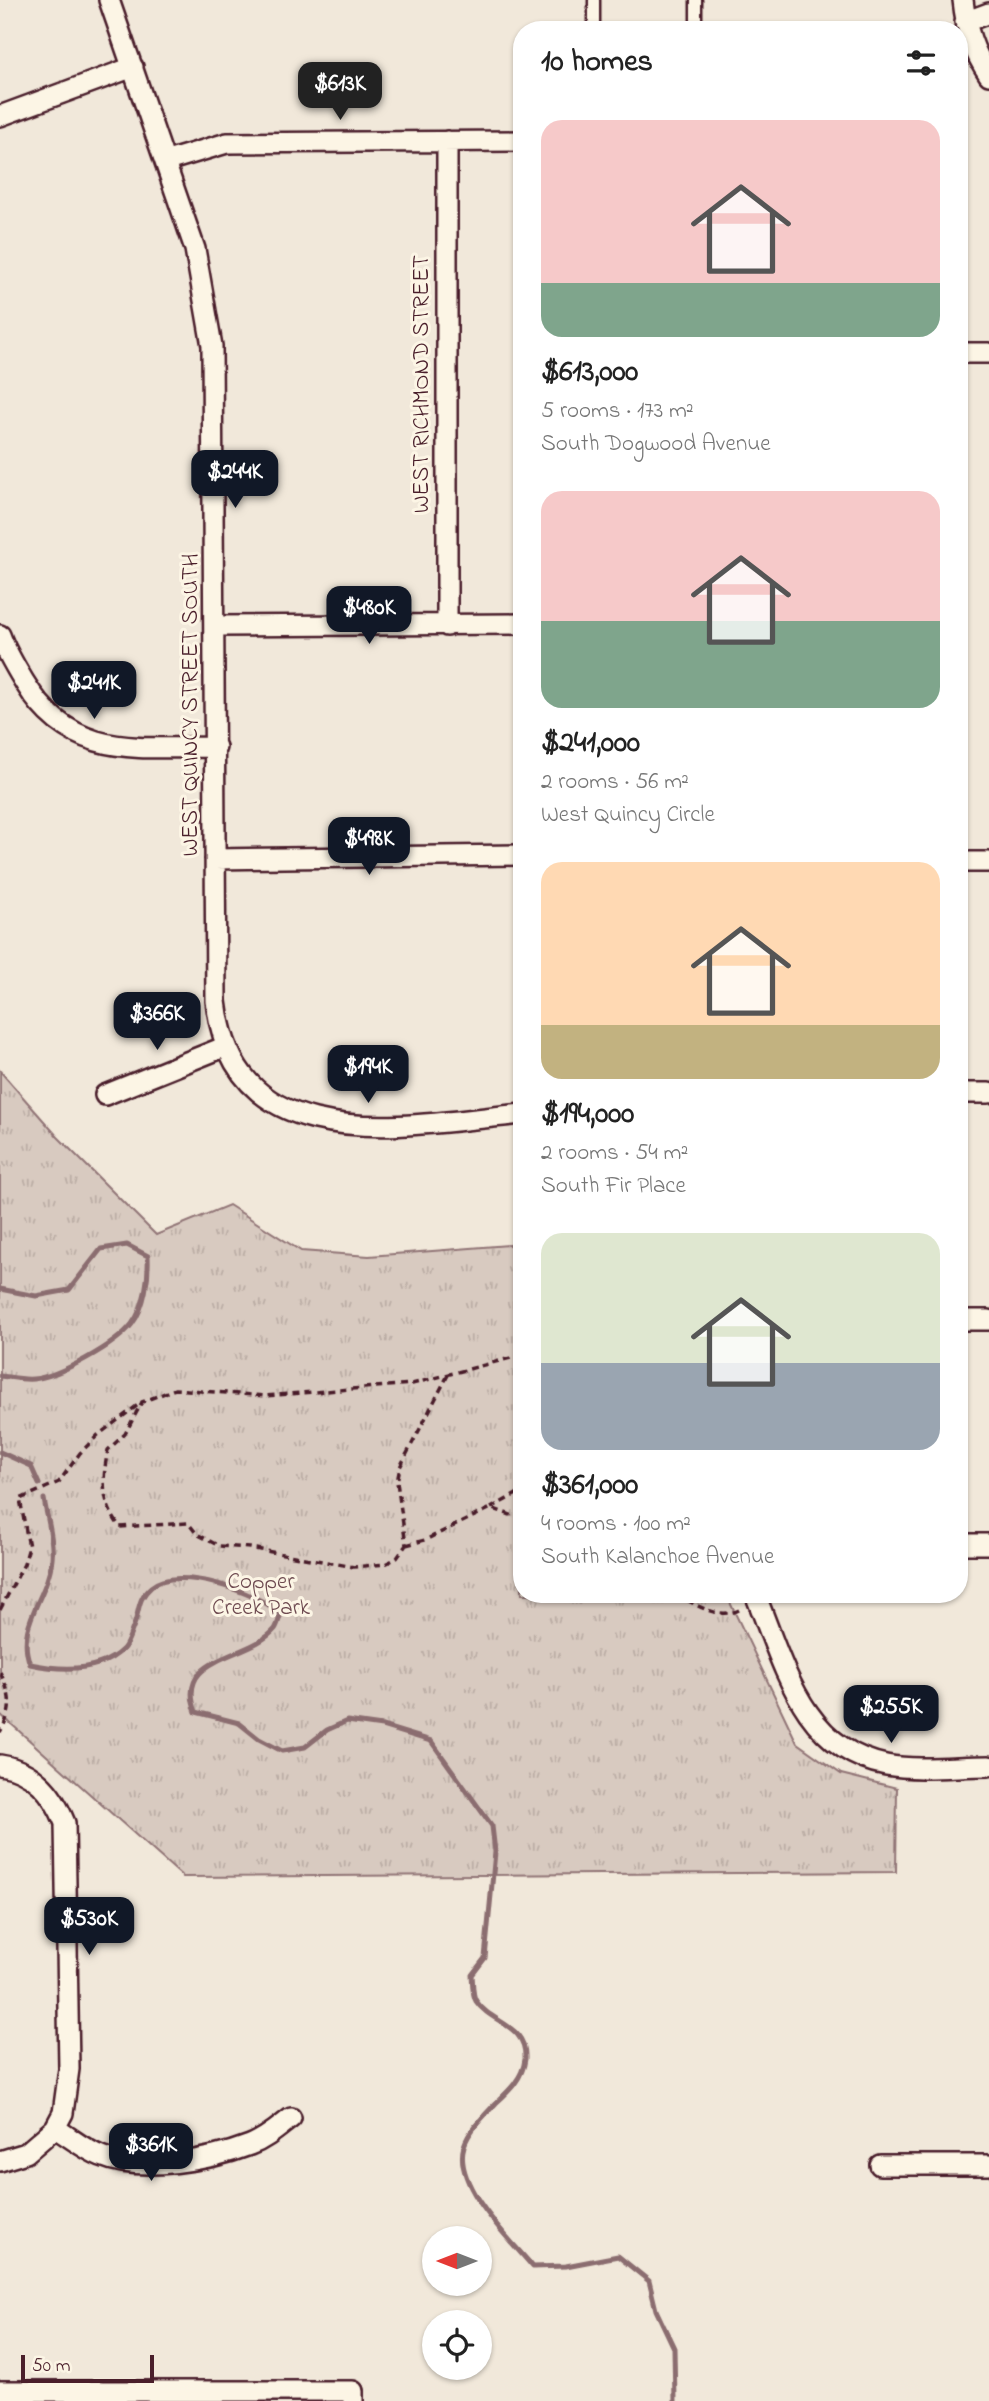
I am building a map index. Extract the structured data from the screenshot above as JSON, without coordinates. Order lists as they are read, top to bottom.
{
  "streets": {
    "street": ["WEST RICHMOND STREET", "WEST QUINCY STREET SOUTH"]
  },
  "parks": ["Copper Creek Park"],
  "scale_bar": "50 m",
  "north": "left",
  "page": {
    "heading": "10 homes",
    "price": [
      "$613K",
      "$244K",
      "$480K",
      "$241K",
      "$498K",
      "$366K",
      "$194K",
      "$255K",
      "$530K",
      "$361K"
    ],
    "list": [
      {
        "name": "$613,000",
        "note": "5 rooms · 173 m² · South Dogwood Avenue"
      },
      {
        "name": "$241,000",
        "note": "2 rooms · 56 m² · West Quincy Circle"
      },
      {
        "name": "$194,000",
        "note": "2 rooms · 54 m² · South Fir Place"
      },
      {
        "name": "$361,000",
        "note": "4 rooms · 100 m² · South Kalanchoe Avenue"
      }
    ],
    "scale": "50 m"
  }
}
